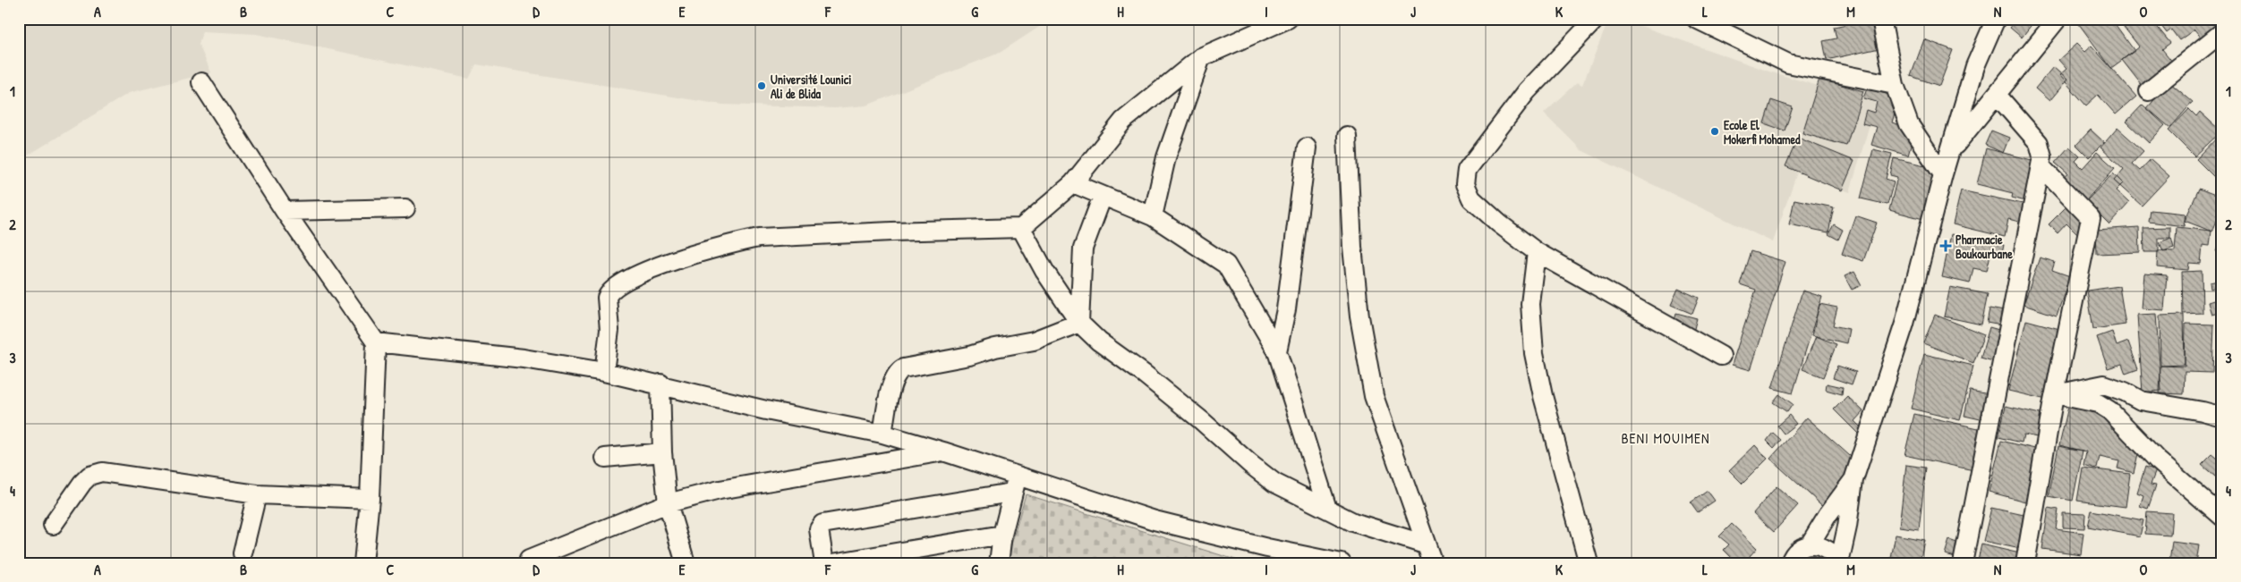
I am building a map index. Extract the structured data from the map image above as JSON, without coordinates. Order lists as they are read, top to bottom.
{
  "districts": ["BENI MOUIMEN"],
  "places": {
    "other": ["Université Lounici Ali de Blida", "Ecole El Mokerfi Mohamed"],
    "health": ["Pharmacie Boukourbane"]
  },
  "grid": {
    "columns": [
      "A",
      "B",
      "C",
      "D",
      "E",
      "F",
      "G",
      "H",
      "I",
      "J",
      "K",
      "L",
      "M",
      "N",
      "O"
    ],
    "rows": [
      "1",
      "2",
      "3",
      "4"
    ]
  }
}
